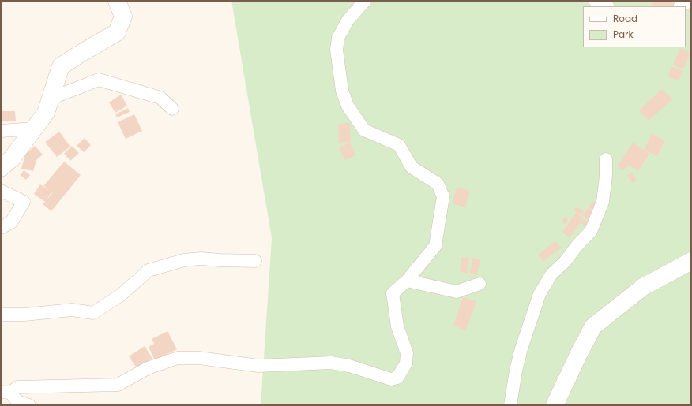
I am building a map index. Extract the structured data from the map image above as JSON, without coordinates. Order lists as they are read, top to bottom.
{
  "legend": ["Road", "Park"]
}
